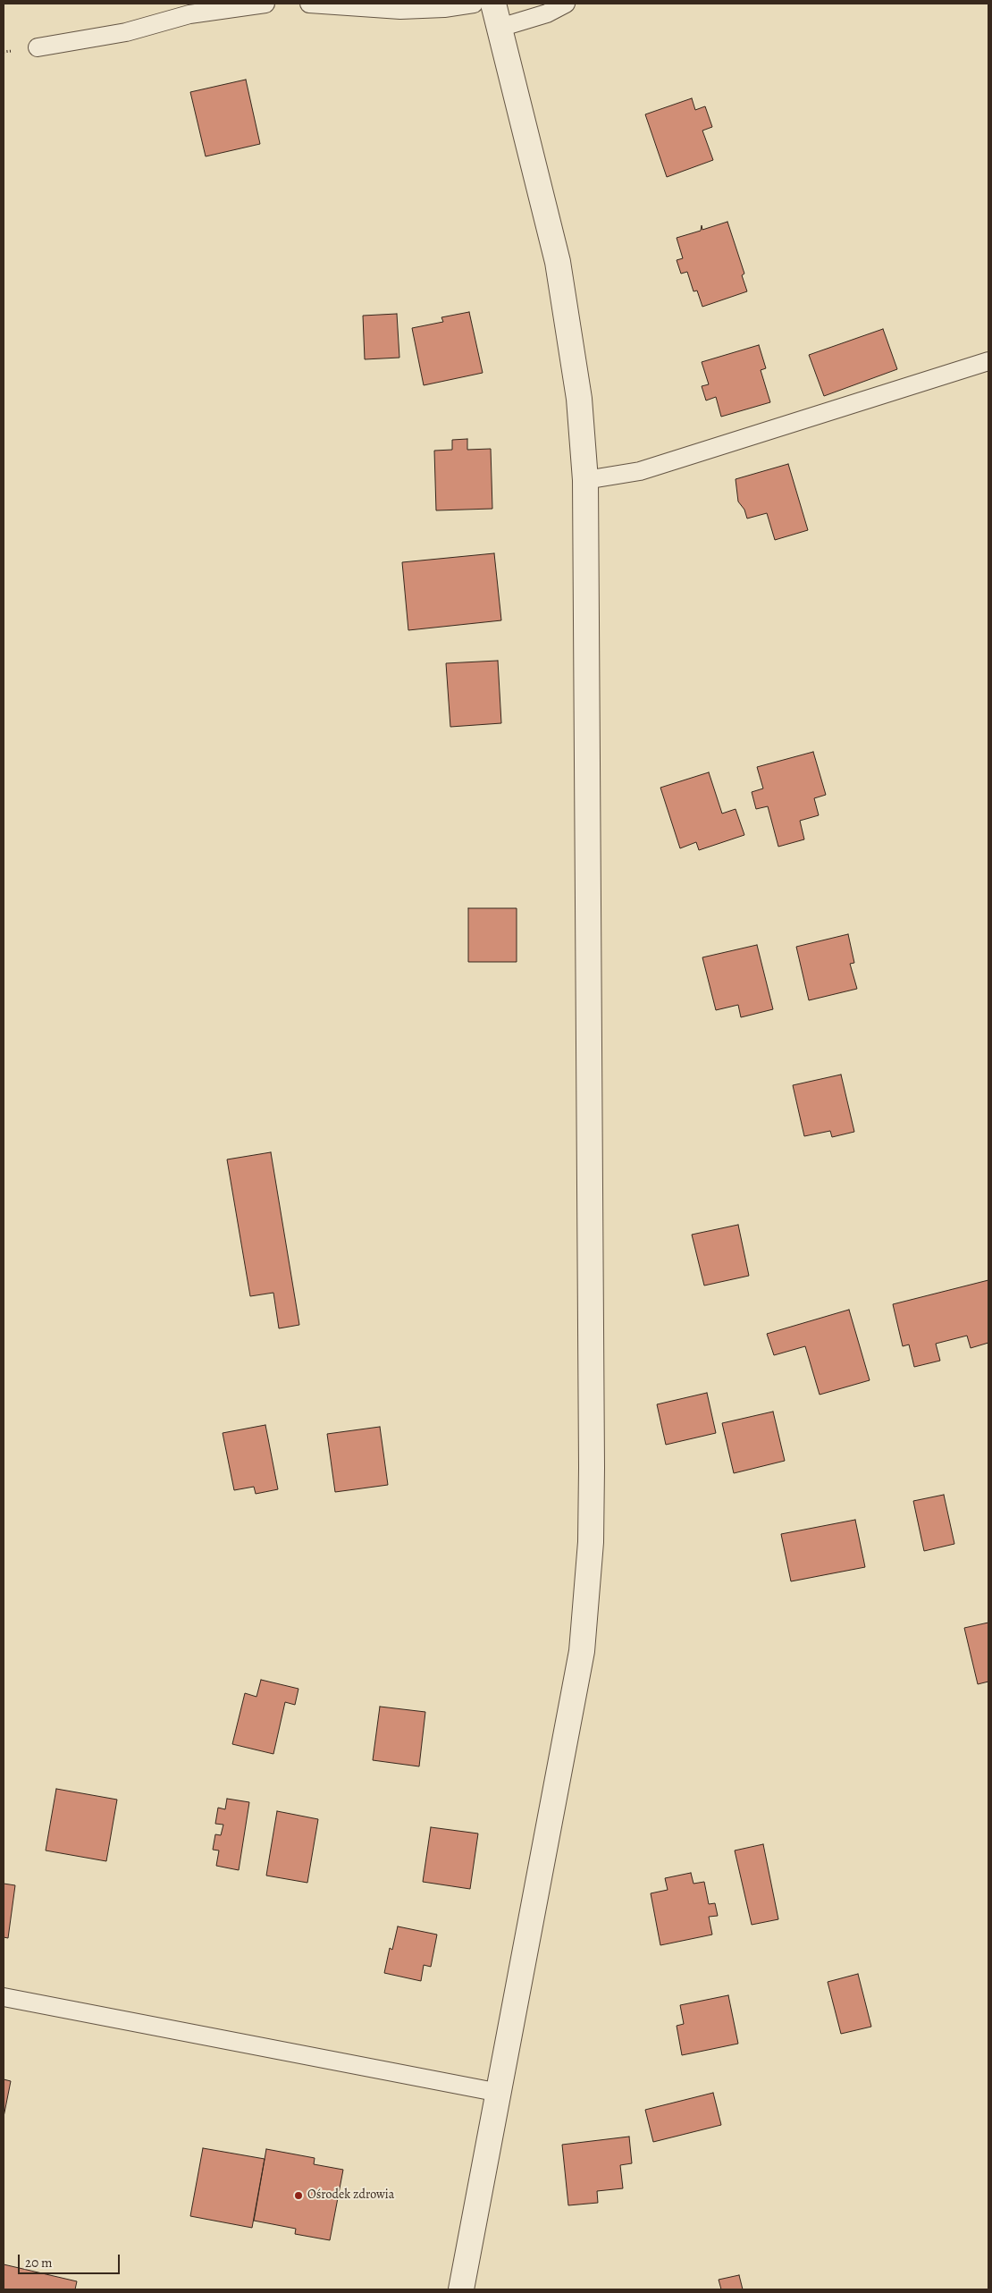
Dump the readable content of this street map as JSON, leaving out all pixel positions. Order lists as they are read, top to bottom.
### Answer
{
  "places": ["Ośrodek zdrowia"],
  "scale_bar": "20 m"
}
